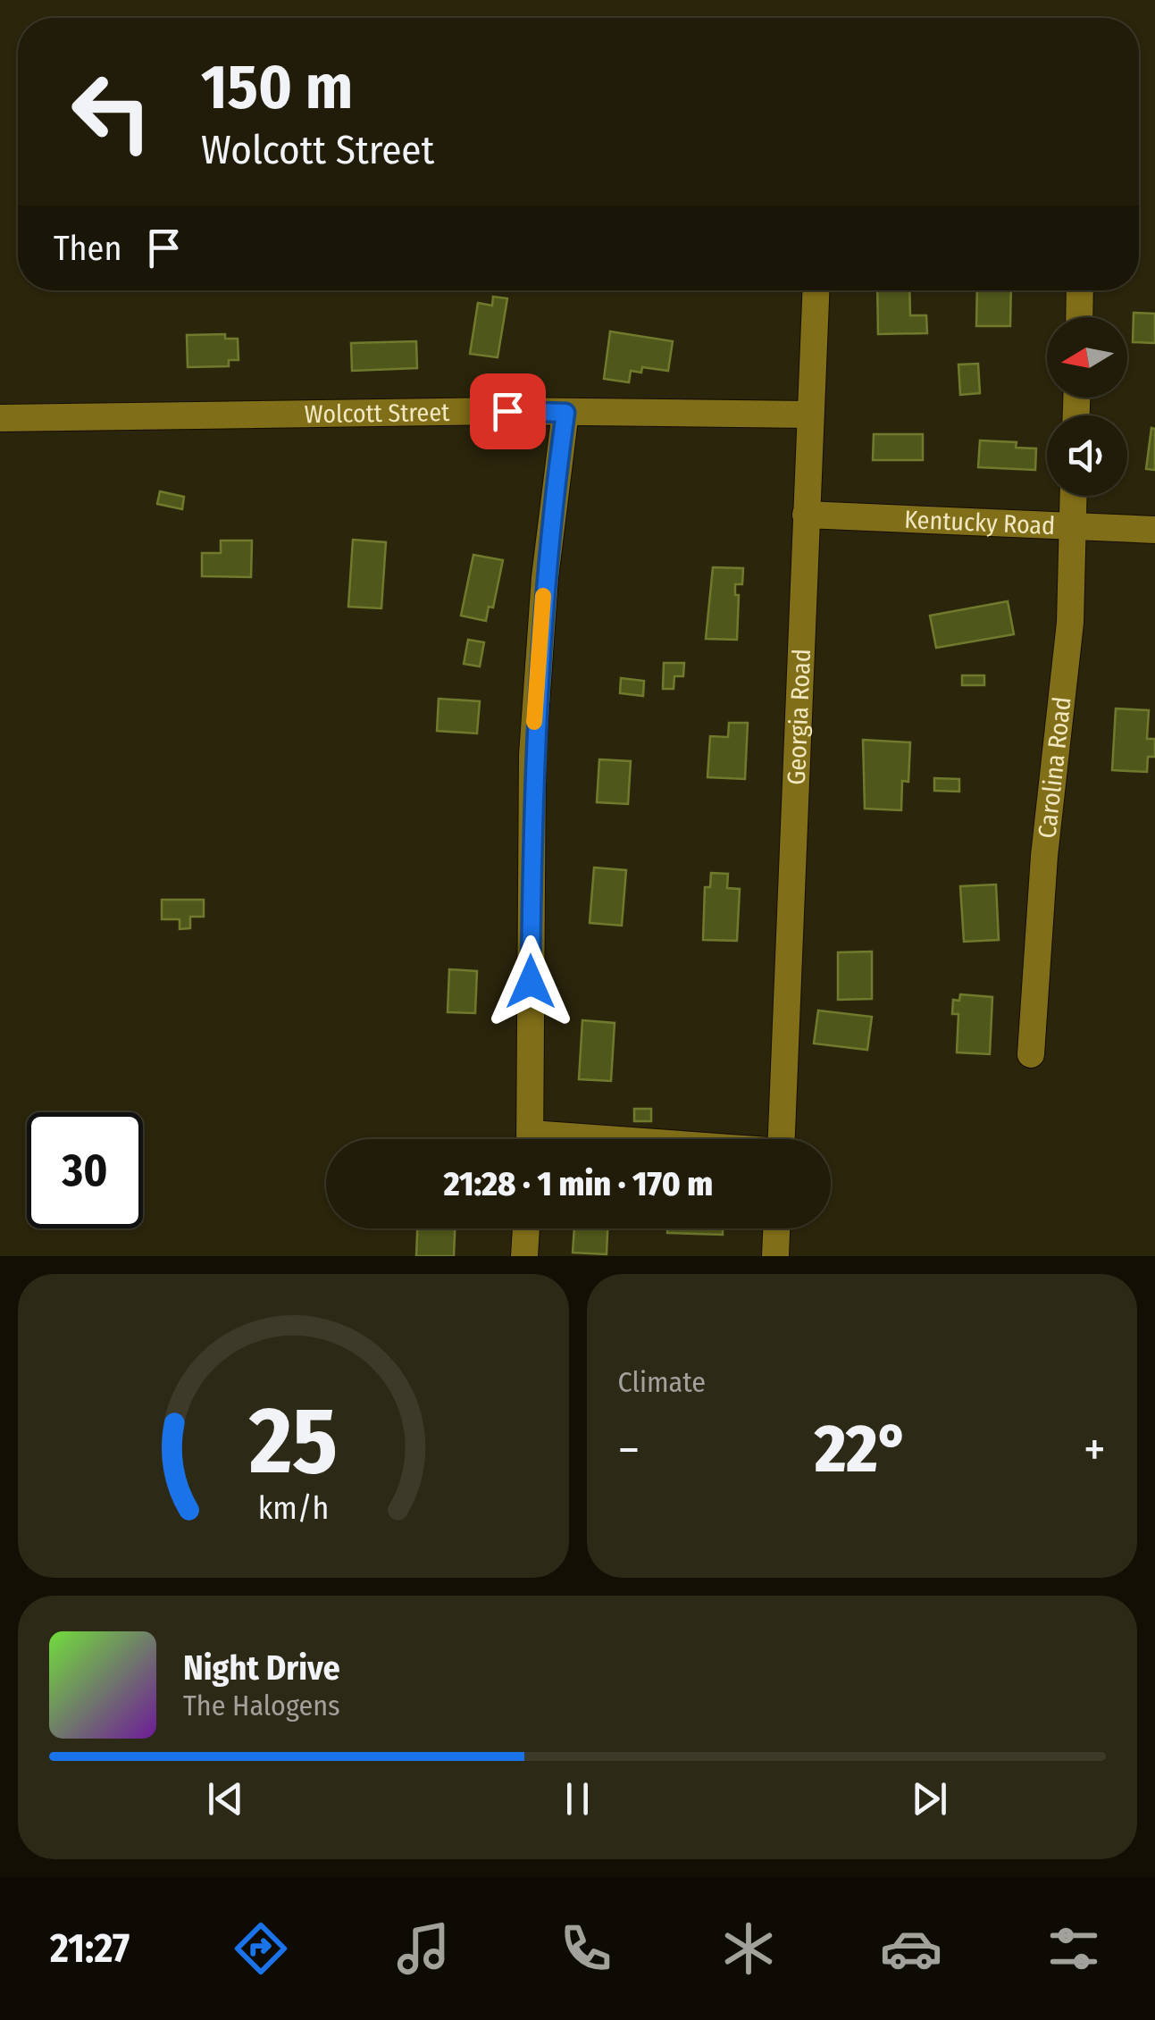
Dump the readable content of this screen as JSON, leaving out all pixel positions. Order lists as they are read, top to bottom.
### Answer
{
  "streets": {
    "street": [
      "Wolcott Street",
      "Kentucky Road",
      "Georgia Road",
      "Carolina Road"
    ]
  },
  "crossings": [
    ["Wolcott Street", "Georgia Road"],
    ["Kentucky Road", "Georgia Road"],
    ["Kentucky Road", "Carolina Road"]
  ],
  "north": "left",
  "page": {
    "turn": ["150 m", "Wolcott Street"],
    "then": "Then",
    "limit": "30",
    "trip": "21:28 · 1 min · 170 m",
    "tile": "Climate",
    "heat": ["−", "22°", "+"],
    "song": ["Night Drive", "The Halogens"],
    "tabs": "21:27",
    "gauge": ["25", "km/h"]
  }
}
